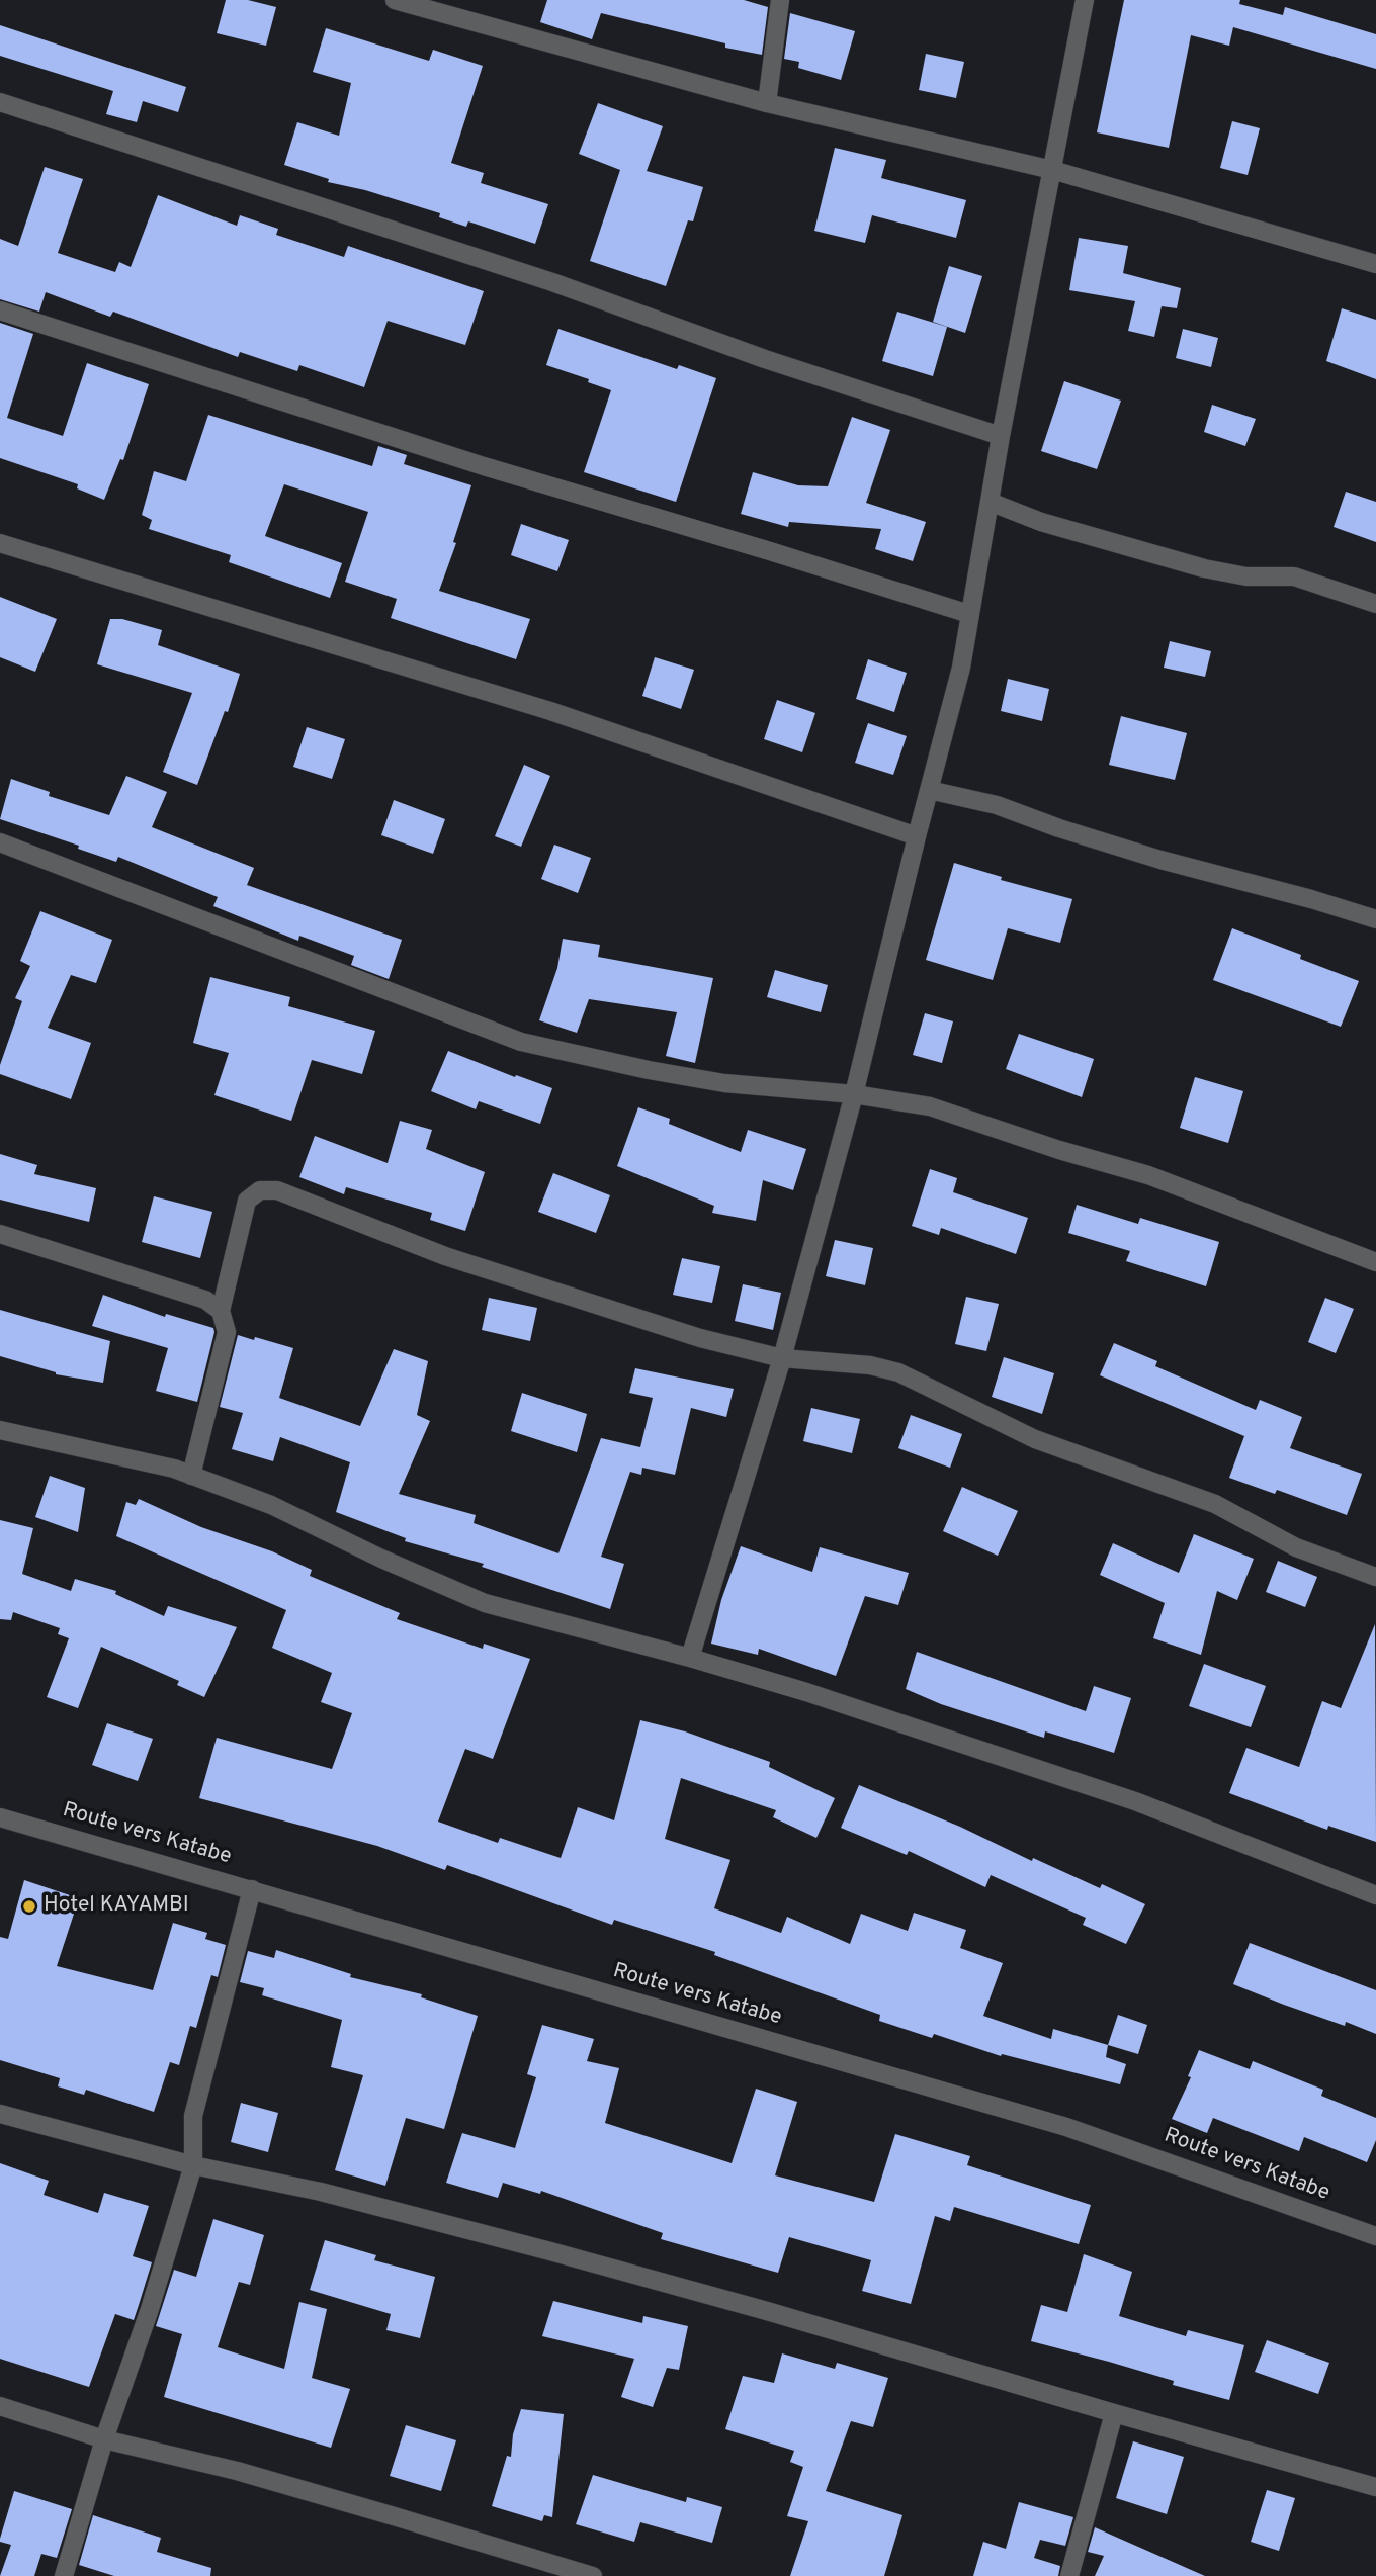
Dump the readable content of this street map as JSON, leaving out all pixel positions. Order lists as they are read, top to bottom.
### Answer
{
  "streets": {
    "street": ["Route vers Katabe"]
  },
  "places": ["Hotel KAYAMBI"]
}
